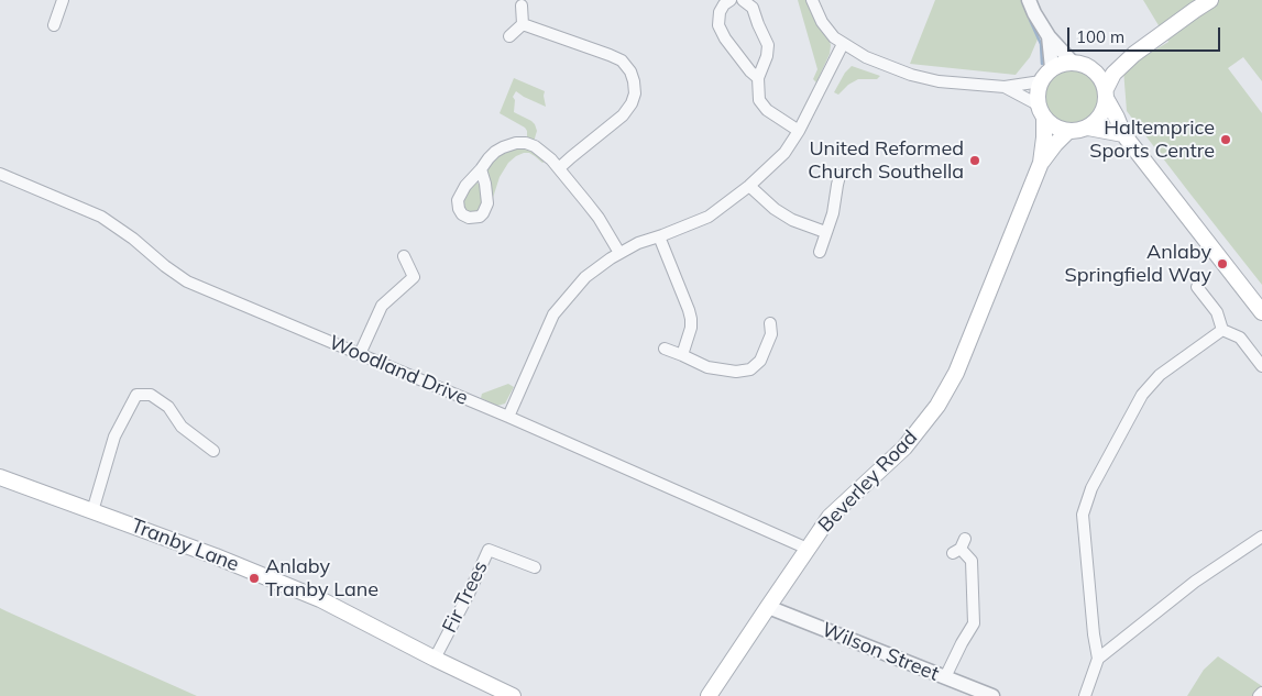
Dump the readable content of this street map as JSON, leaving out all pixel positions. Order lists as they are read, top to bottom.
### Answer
{
  "streets": {
    "main road": ["Beverley Road", "Tranby Lane"],
    "street": ["Woodland Drive", "Fir Trees", "Wilson Street"]
  },
  "crossings": [
    ["Woodland Drive", "Beverley Road"],
    ["Beverley Road", "Wilson Street"],
    ["Tranby Lane", "Fir Trees"]
  ],
  "places": [
    "Haltemprice Sports Centre",
    "United Reformed Church Southella",
    "Anlaby Springfield Way",
    "Anlaby Tranby Lane"
  ],
  "scale_bar": "100 m"
}
